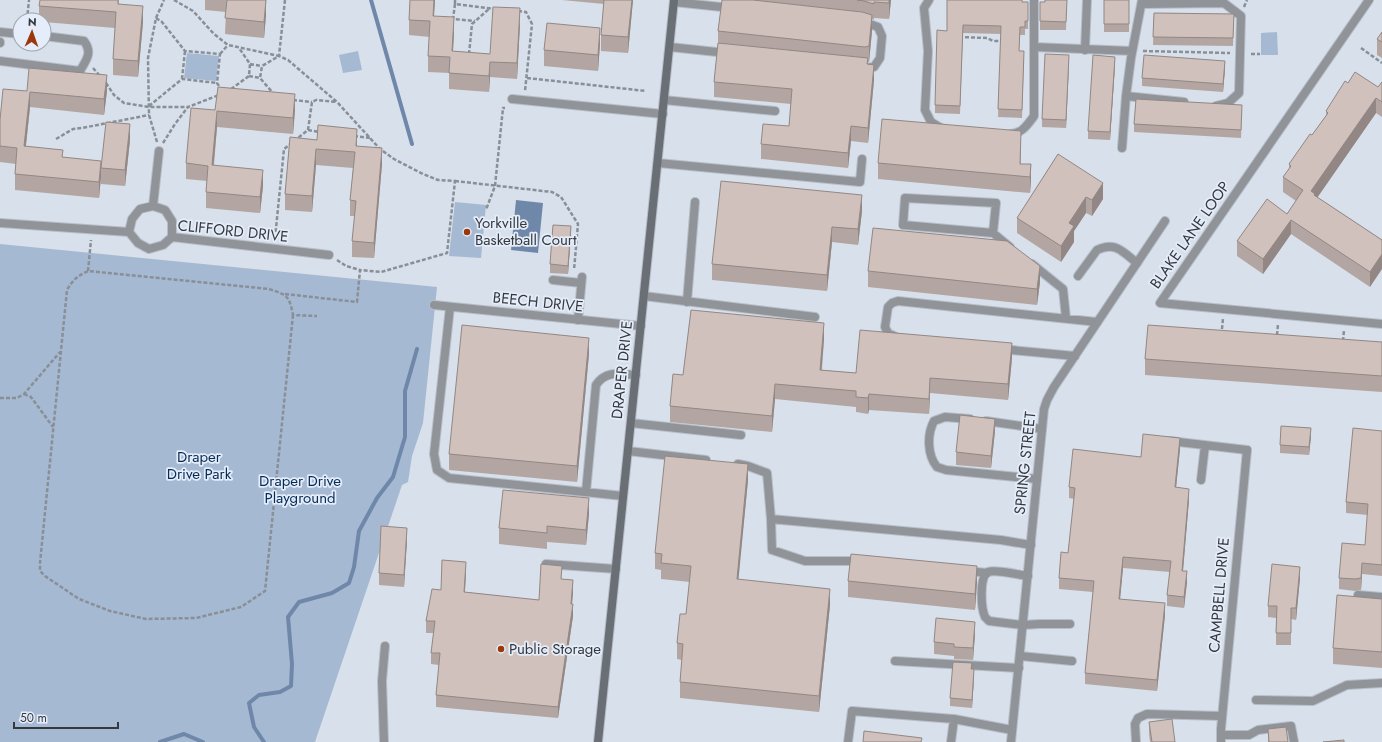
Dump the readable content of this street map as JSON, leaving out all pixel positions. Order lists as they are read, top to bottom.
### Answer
{
  "streets": {
    "street": [
      "CLIFFORD DRIVE",
      "BLAKE LANE LOOP",
      "BEECH DRIVE",
      "DRAPER DRIVE",
      "SPRING STREET",
      "CAMPBELL DRIVE"
    ]
  },
  "crossings": [
    ["BEECH DRIVE", "DRAPER DRIVE"]
  ],
  "parks": ["Draper Drive Park", "Draper Drive Playground"],
  "places": ["Yorkville Basketball Court", "Public Storage"],
  "scale_bar": "50 m",
  "north": "top"
}
